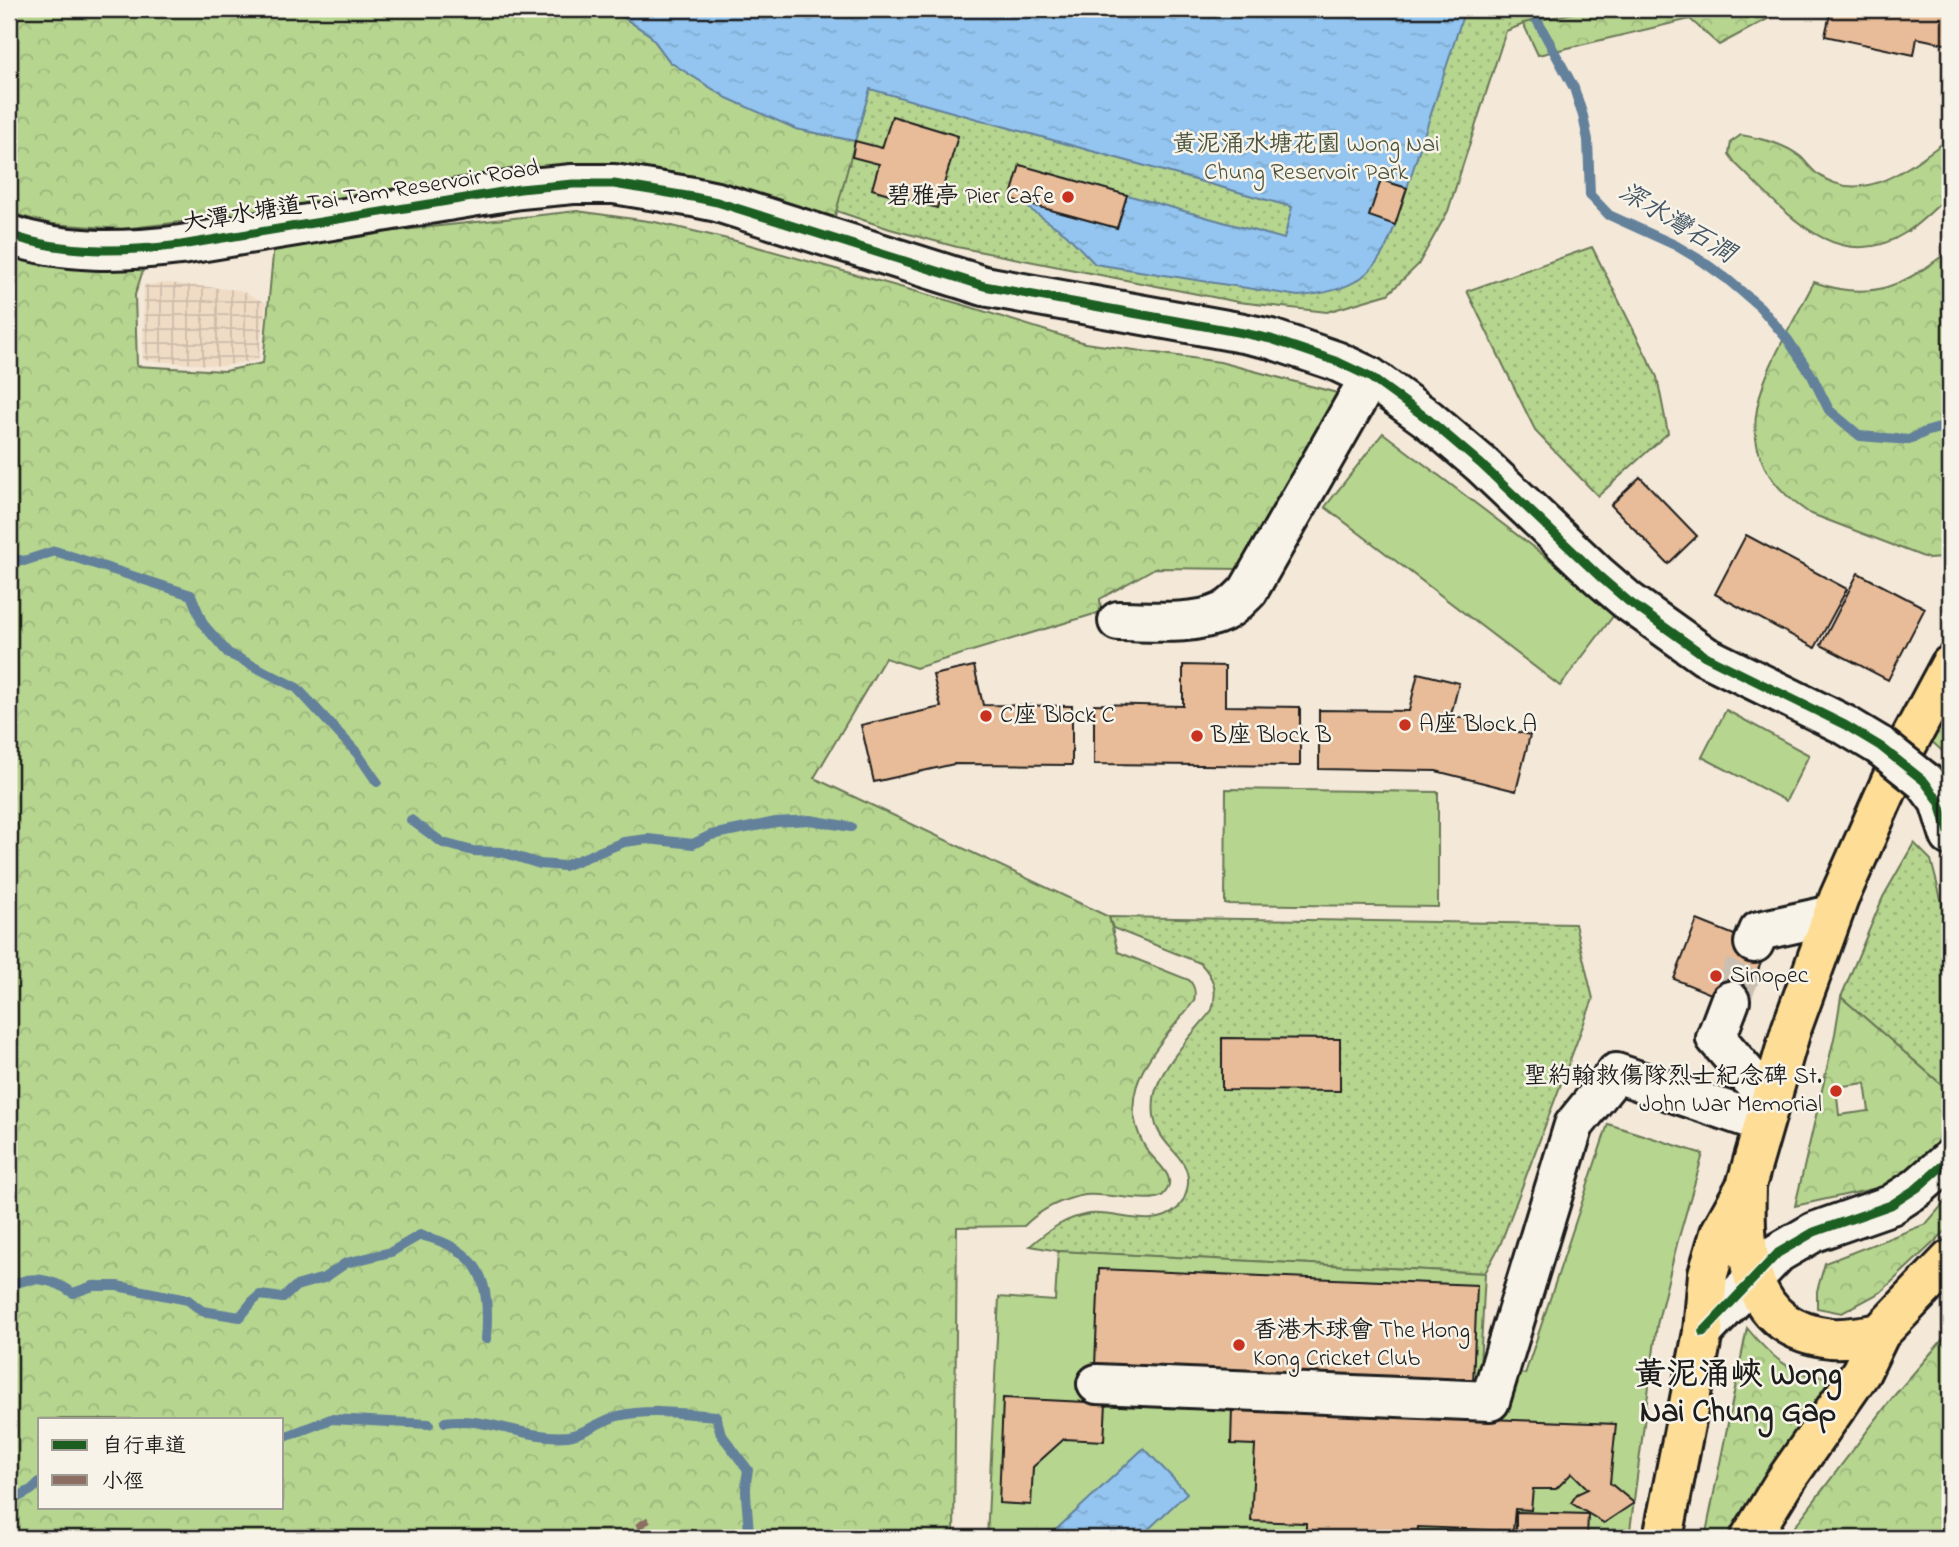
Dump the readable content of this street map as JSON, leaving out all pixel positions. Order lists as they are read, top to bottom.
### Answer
{
  "streets": {
    "street": ["大潭水塘道 Tai Tam Reservoir Road"]
  },
  "districts": ["黃泥涌峽 Wong Nai Chung Gap"],
  "water": ["深水灣石澗"],
  "parks": ["黃泥涌水塘花園 Wong Nai Chung Reservoir Park"],
  "places": [
    "碧雅亭 Pier Cafe",
    "C座 Block C",
    "A座 Block A",
    "B座 Block B",
    "Sinopec",
    "聖約翰救傷隊烈士紀念碑 St. John War Memorial",
    "香港木球會 The Hong Kong Cricket Club"
  ],
  "legend": ["自行車道", "小徑"]
}
